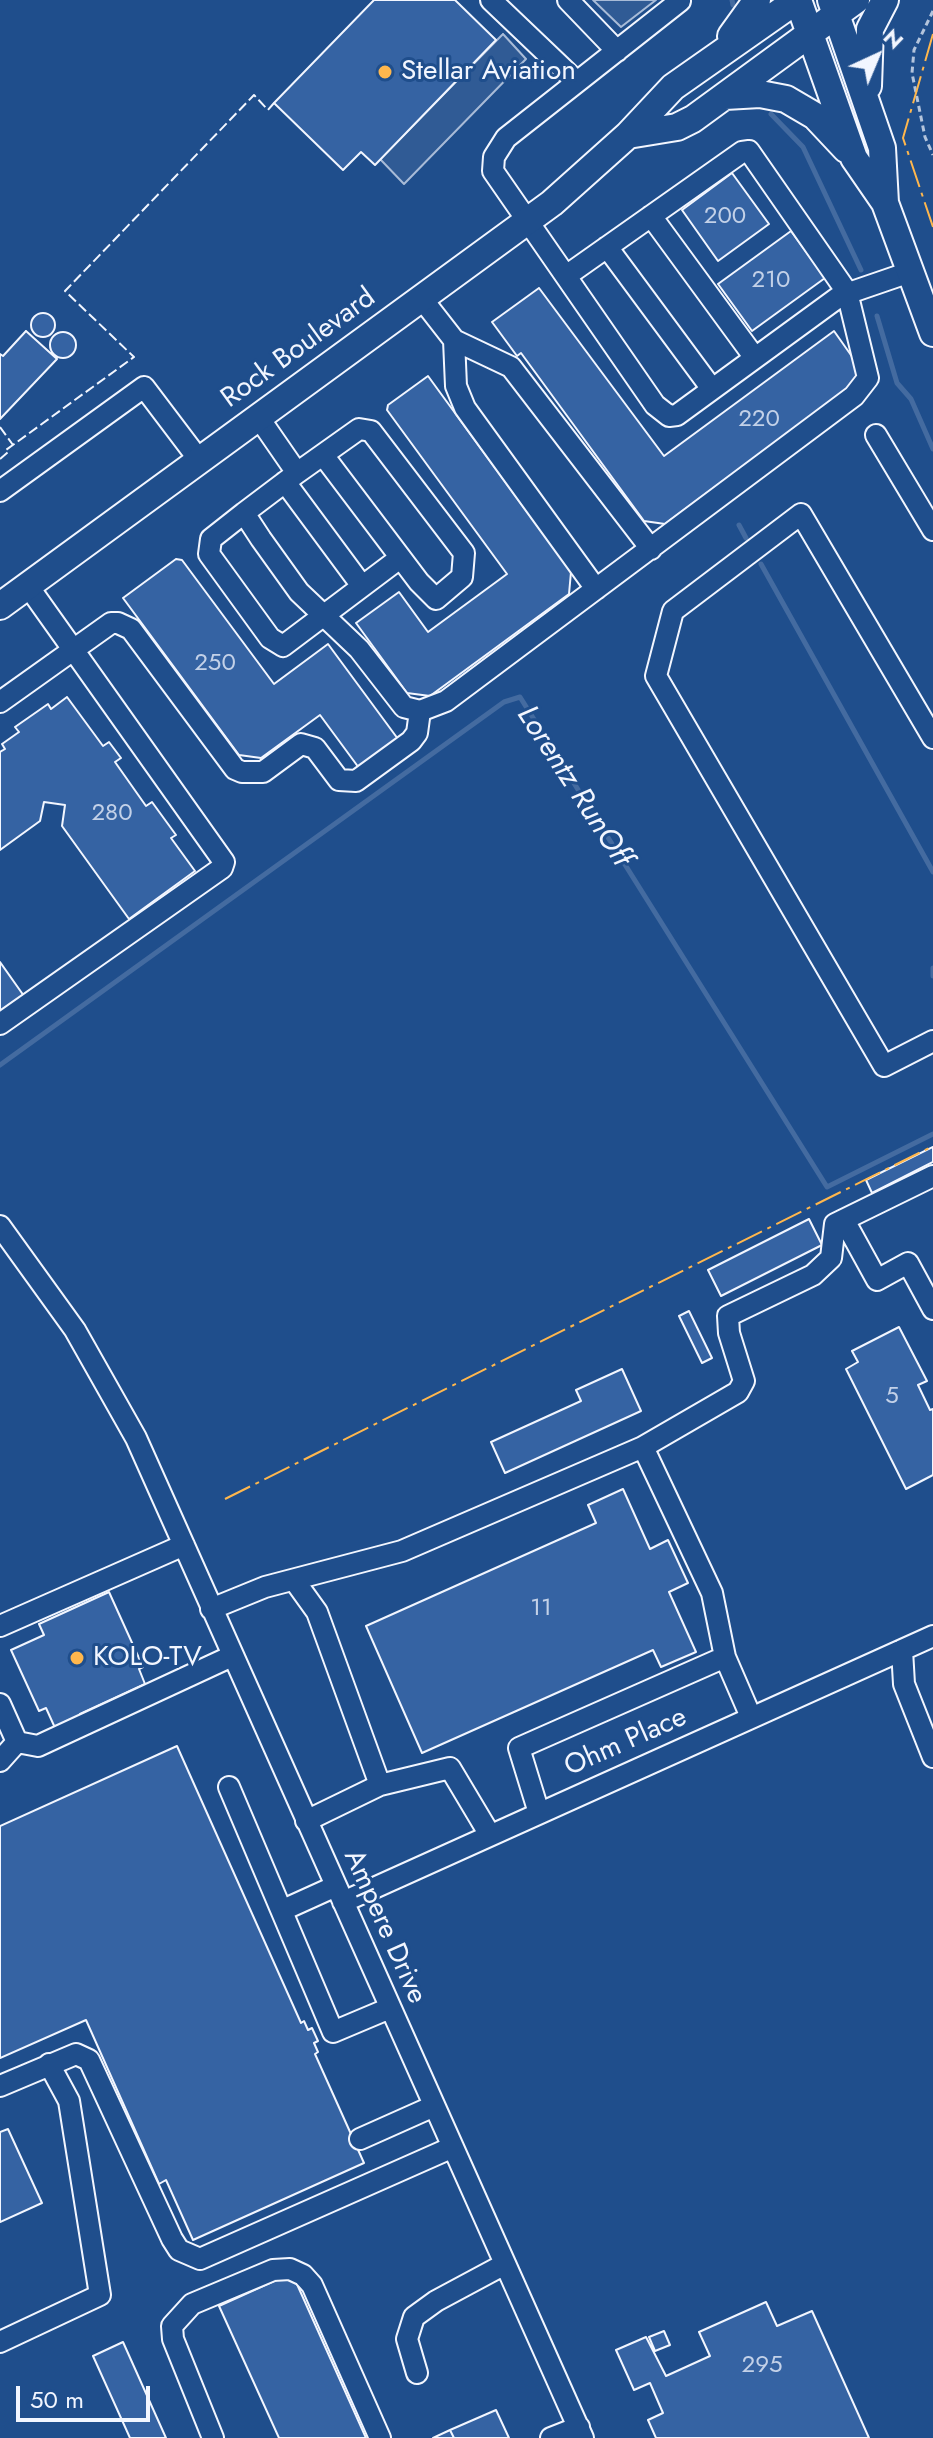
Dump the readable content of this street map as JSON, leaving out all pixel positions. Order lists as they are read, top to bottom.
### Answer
{
  "streets": {
    "main road": ["Rock Boulevard"],
    "street": ["Ohm Place", "Ampere Drive"]
  },
  "crossings": [
    ["Ohm Place", "Ampere Drive"]
  ],
  "water": ["Lorentz RunOff"],
  "places": ["Stellar Aviation", "KOLO-TV"],
  "house_numbers": [
    "200",
    "210",
    "220",
    "250",
    "280",
    "5",
    "11",
    "295"
  ],
  "scale_bar": "50 m",
  "north": "top right"
}
